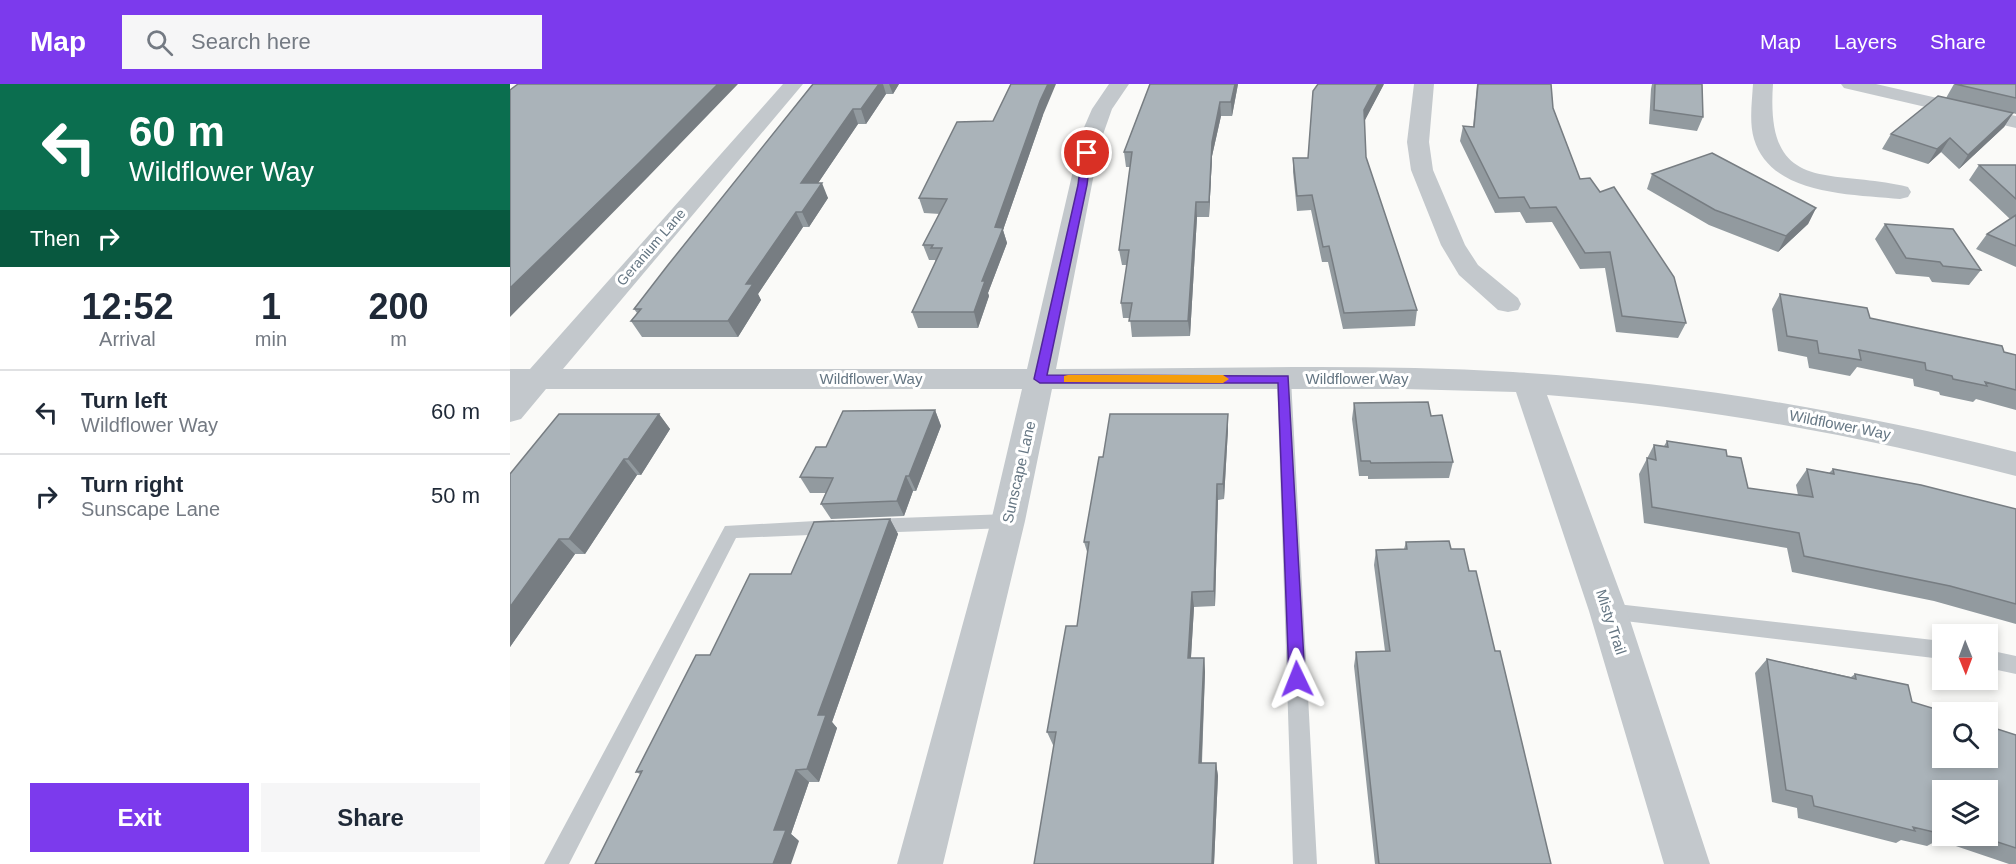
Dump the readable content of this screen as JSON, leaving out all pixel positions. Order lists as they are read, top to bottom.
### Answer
{
  "streets": {
    "street": [
      "Geranium Lane",
      "Wildflower Way",
      "Sunscape Lane",
      "Misty Trail"
    ]
  },
  "crossings": [
    ["Geranium Lane", "Wildflower Way"],
    ["Wildflower Way", "Sunscape Lane"],
    ["Wildflower Way", "Misty Trail"]
  ],
  "north": "bottom",
  "page": {
    "header": "Map",
    "search": "Search here",
    "nav": ["Map", "Layers", "Share"],
    "turn": ["60 m", "Wildflower Way"],
    "then": "Then",
    "eta": [
      "12:52",
      "Arrival",
      "1",
      "min",
      "200",
      "m"
    ],
    "list": [
      {
        "name": "Turn left",
        "note": "Wildflower Way",
        "value": "60 m"
      },
      {
        "name": "Turn right",
        "note": "Sunscape Lane",
        "value": "50 m"
      }
    ],
    "buttons": ["Exit", "Share"]
  }
}
